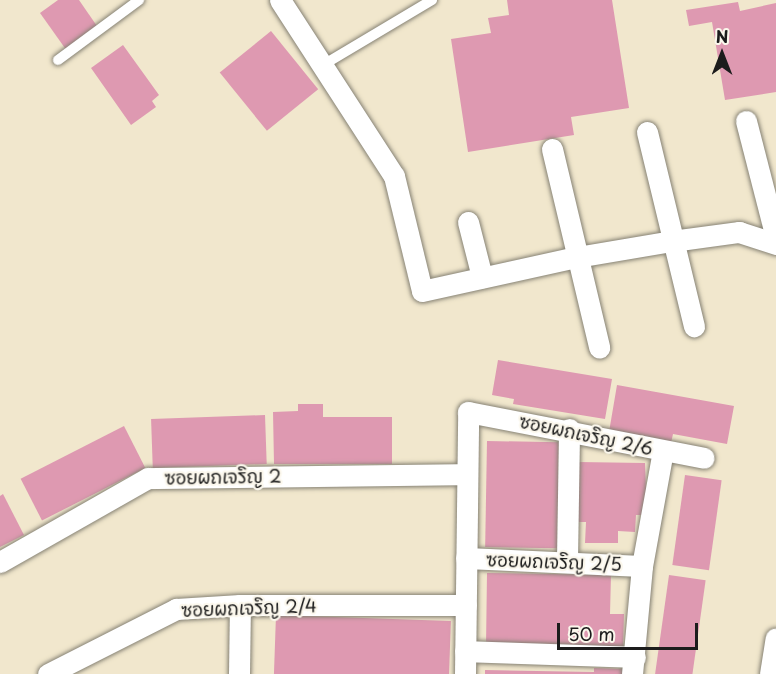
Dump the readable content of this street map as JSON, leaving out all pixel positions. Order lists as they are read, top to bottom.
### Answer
{
  "streets": {
    "street": [
      "ซอยผถเจริญ 2/6",
      "ซอยผถเจริญ 2",
      "ซอยผถเจริญ 2/5",
      "ซอยผถเจริญ 2/4"
    ]
  },
  "crossings": [
    ["ซอยผถเจริญ 2/6", "ซอยผถเจริญ 2"]
  ],
  "scale_bar": "50 m",
  "north": "top"
}
